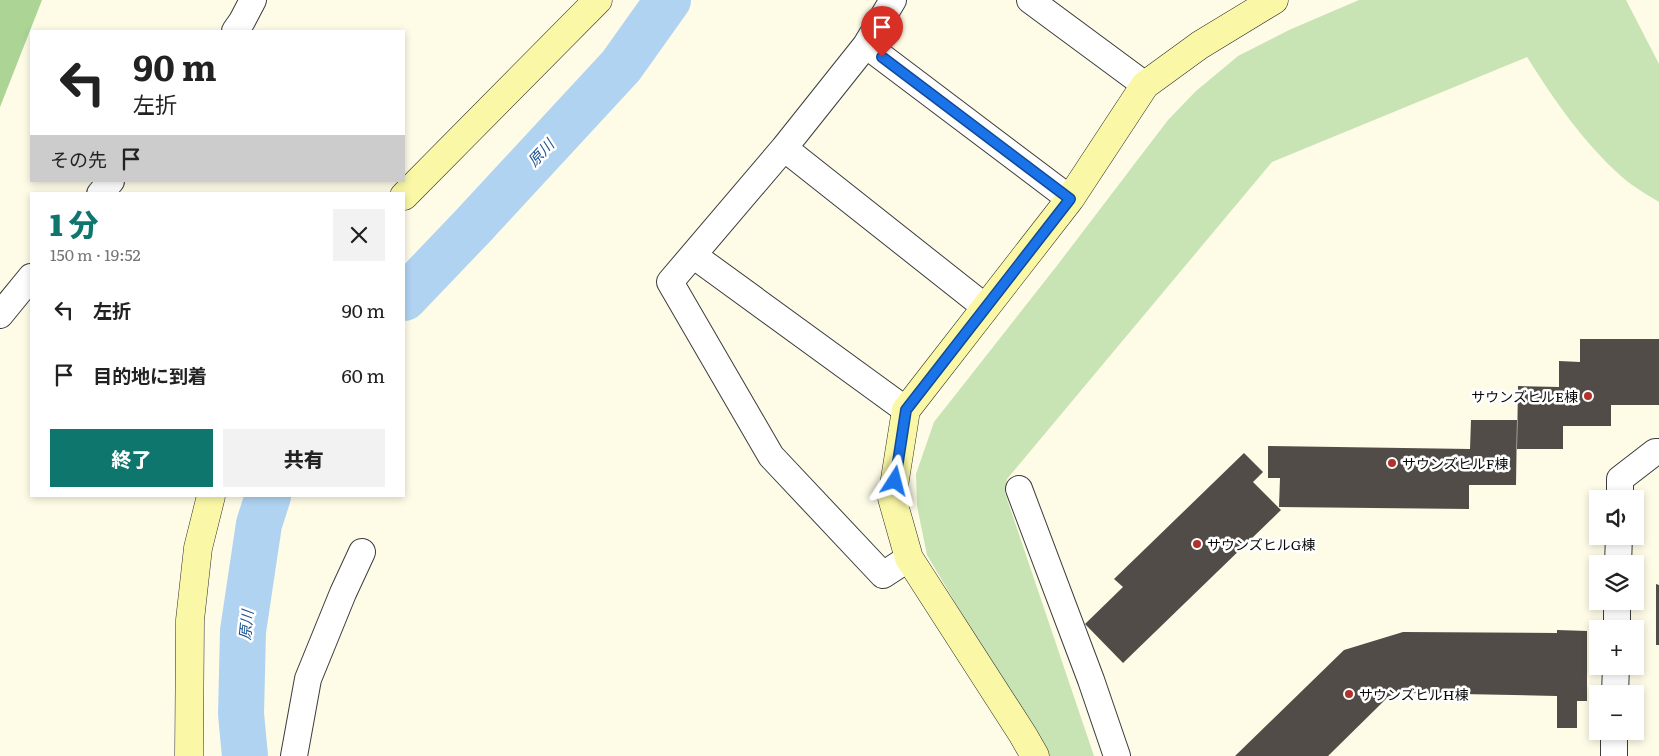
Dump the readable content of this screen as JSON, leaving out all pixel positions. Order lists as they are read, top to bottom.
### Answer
{
  "water": ["原川"],
  "places": [
    "サウンズヒルE棟",
    "サウンズヒルF棟",
    "サウンズヒルG棟",
    "サウンズヒルH棟"
  ],
  "page": {
    "turn": ["90 m", "左折"],
    "then": "その先",
    "heading": ["1 分", "150 m · 19:52"],
    "list": [
      {
        "name": "左折",
        "value": "90 m"
      },
      {
        "name": "目的地に到着",
        "value": "60 m"
      }
    ],
    "buttons": ["終了", "共有"],
    "map_buttons": ["+", "−"]
  }
}
